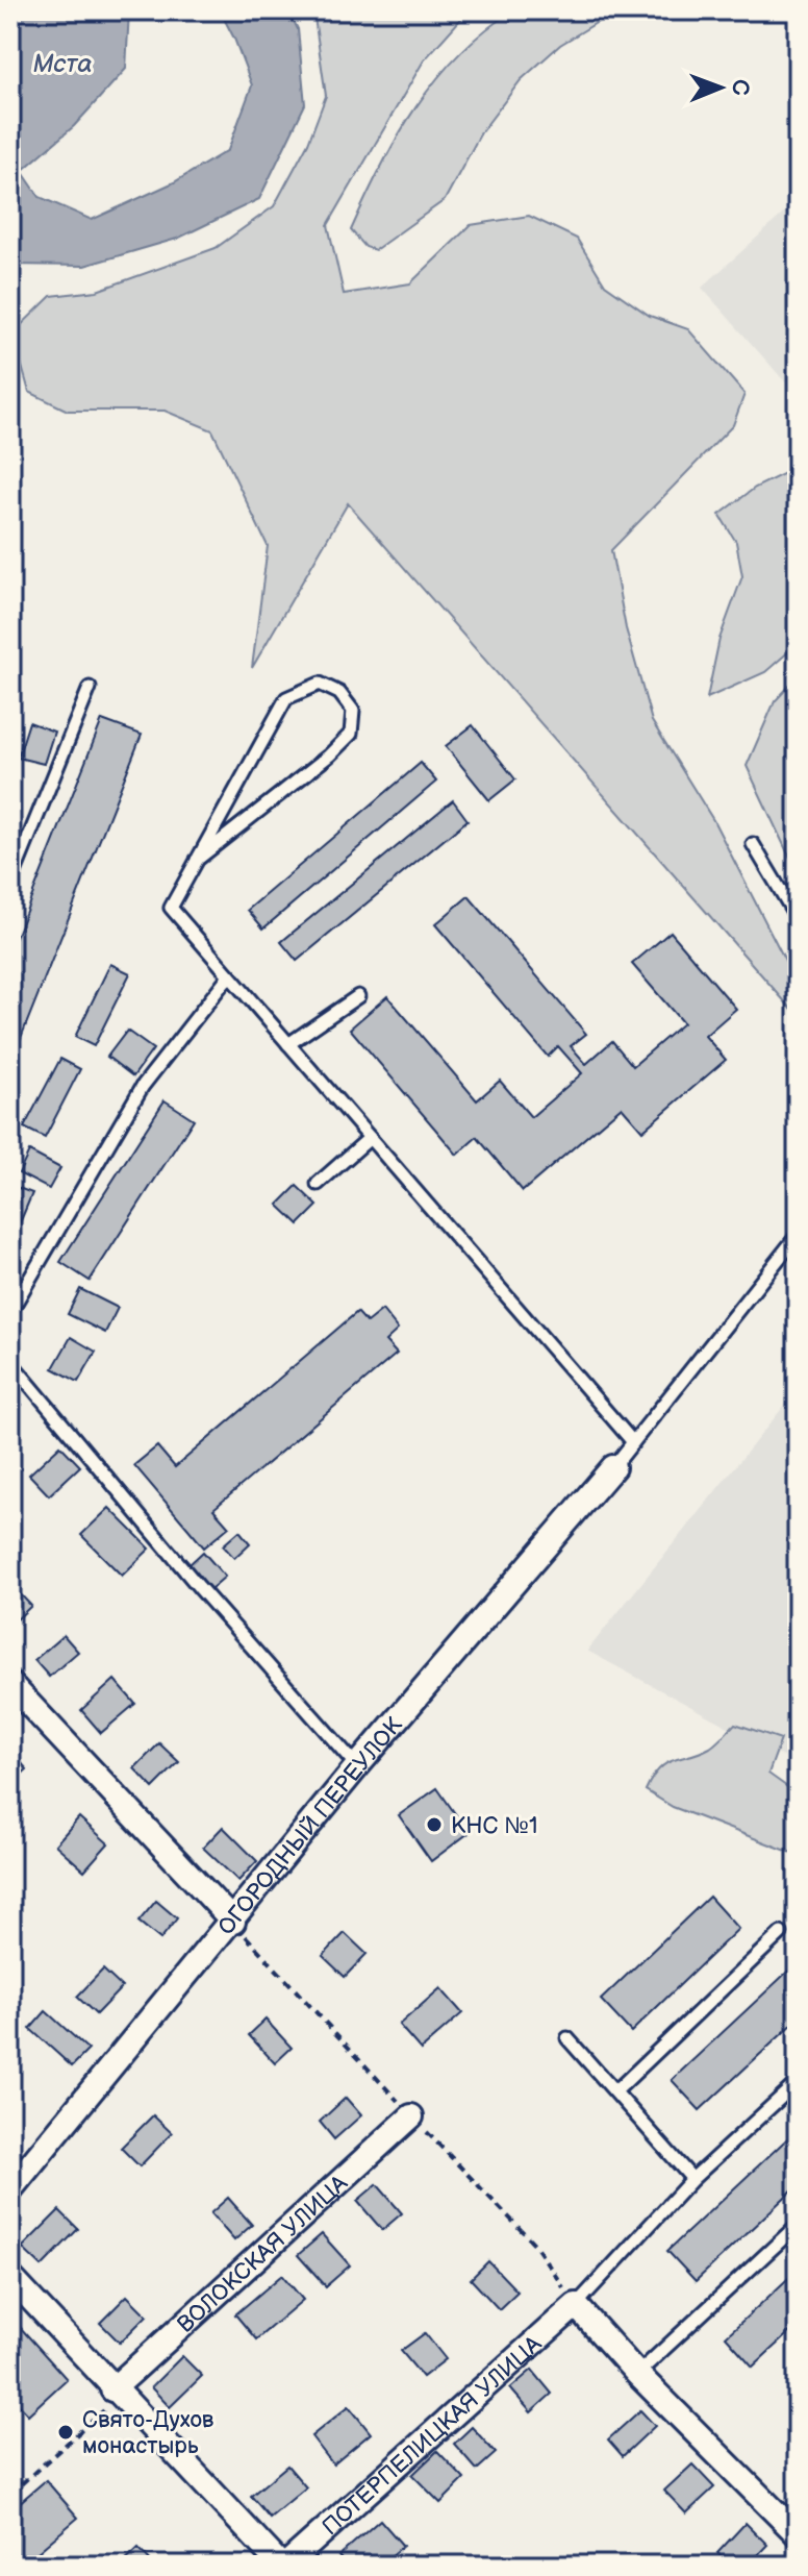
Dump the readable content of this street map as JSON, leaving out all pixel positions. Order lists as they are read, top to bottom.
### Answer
{
  "streets": {
    "street": ["ОГОРОДНЫЙ ПЕРЕУЛОК", "ВОЛОКСКАЯ УЛИЦА", "ПОТЕРПЕЛИЦКАЯ УЛИЦА"]
  },
  "water": ["Мста"],
  "places": ["КНС №1", "Свято-Духов монастырь"],
  "north": "right"
}
